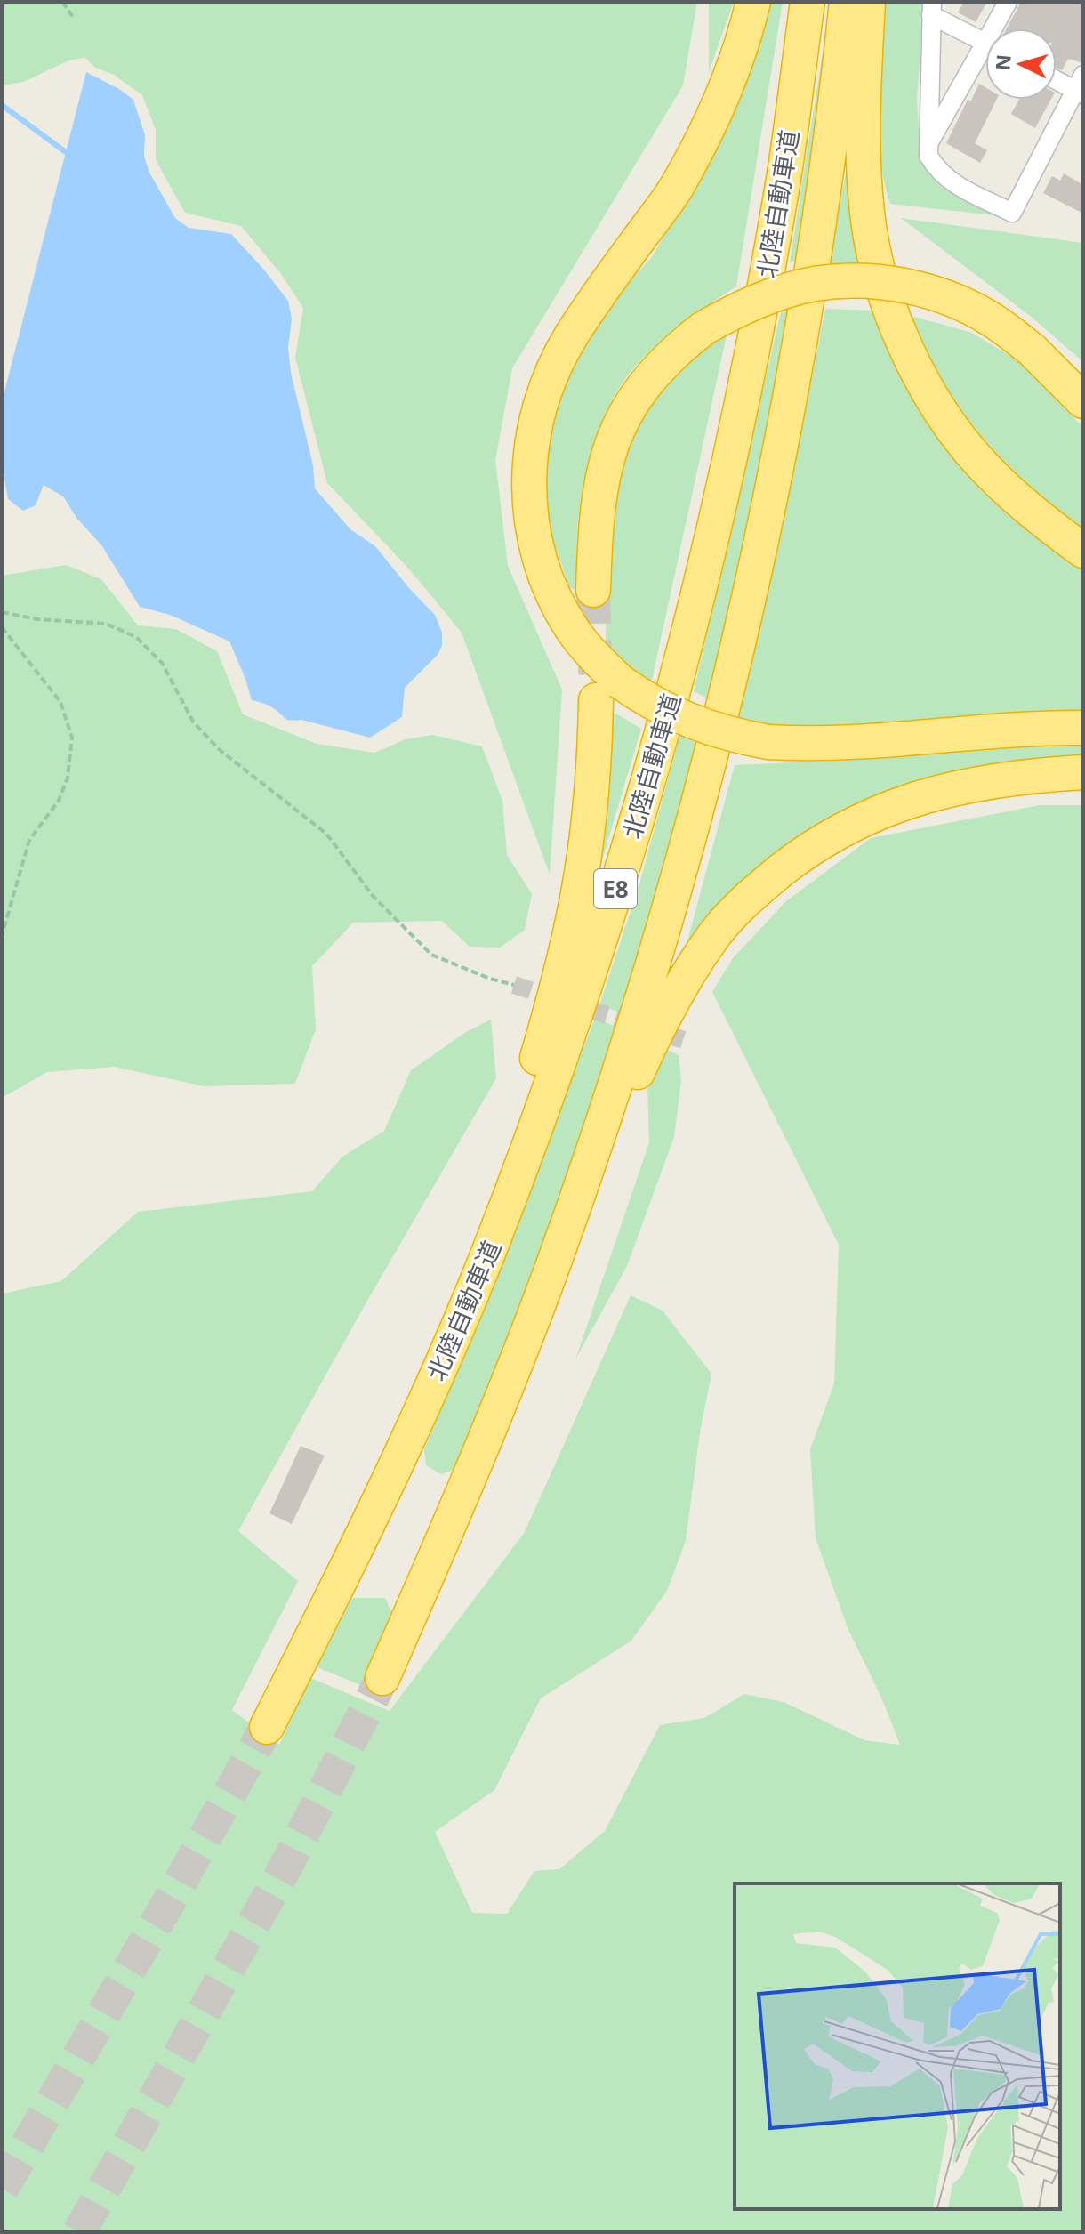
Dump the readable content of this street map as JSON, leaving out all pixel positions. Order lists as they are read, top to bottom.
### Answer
{
  "streets": {
    "highway": ["北陸自動車道", "E8"]
  },
  "north": "left"
}
